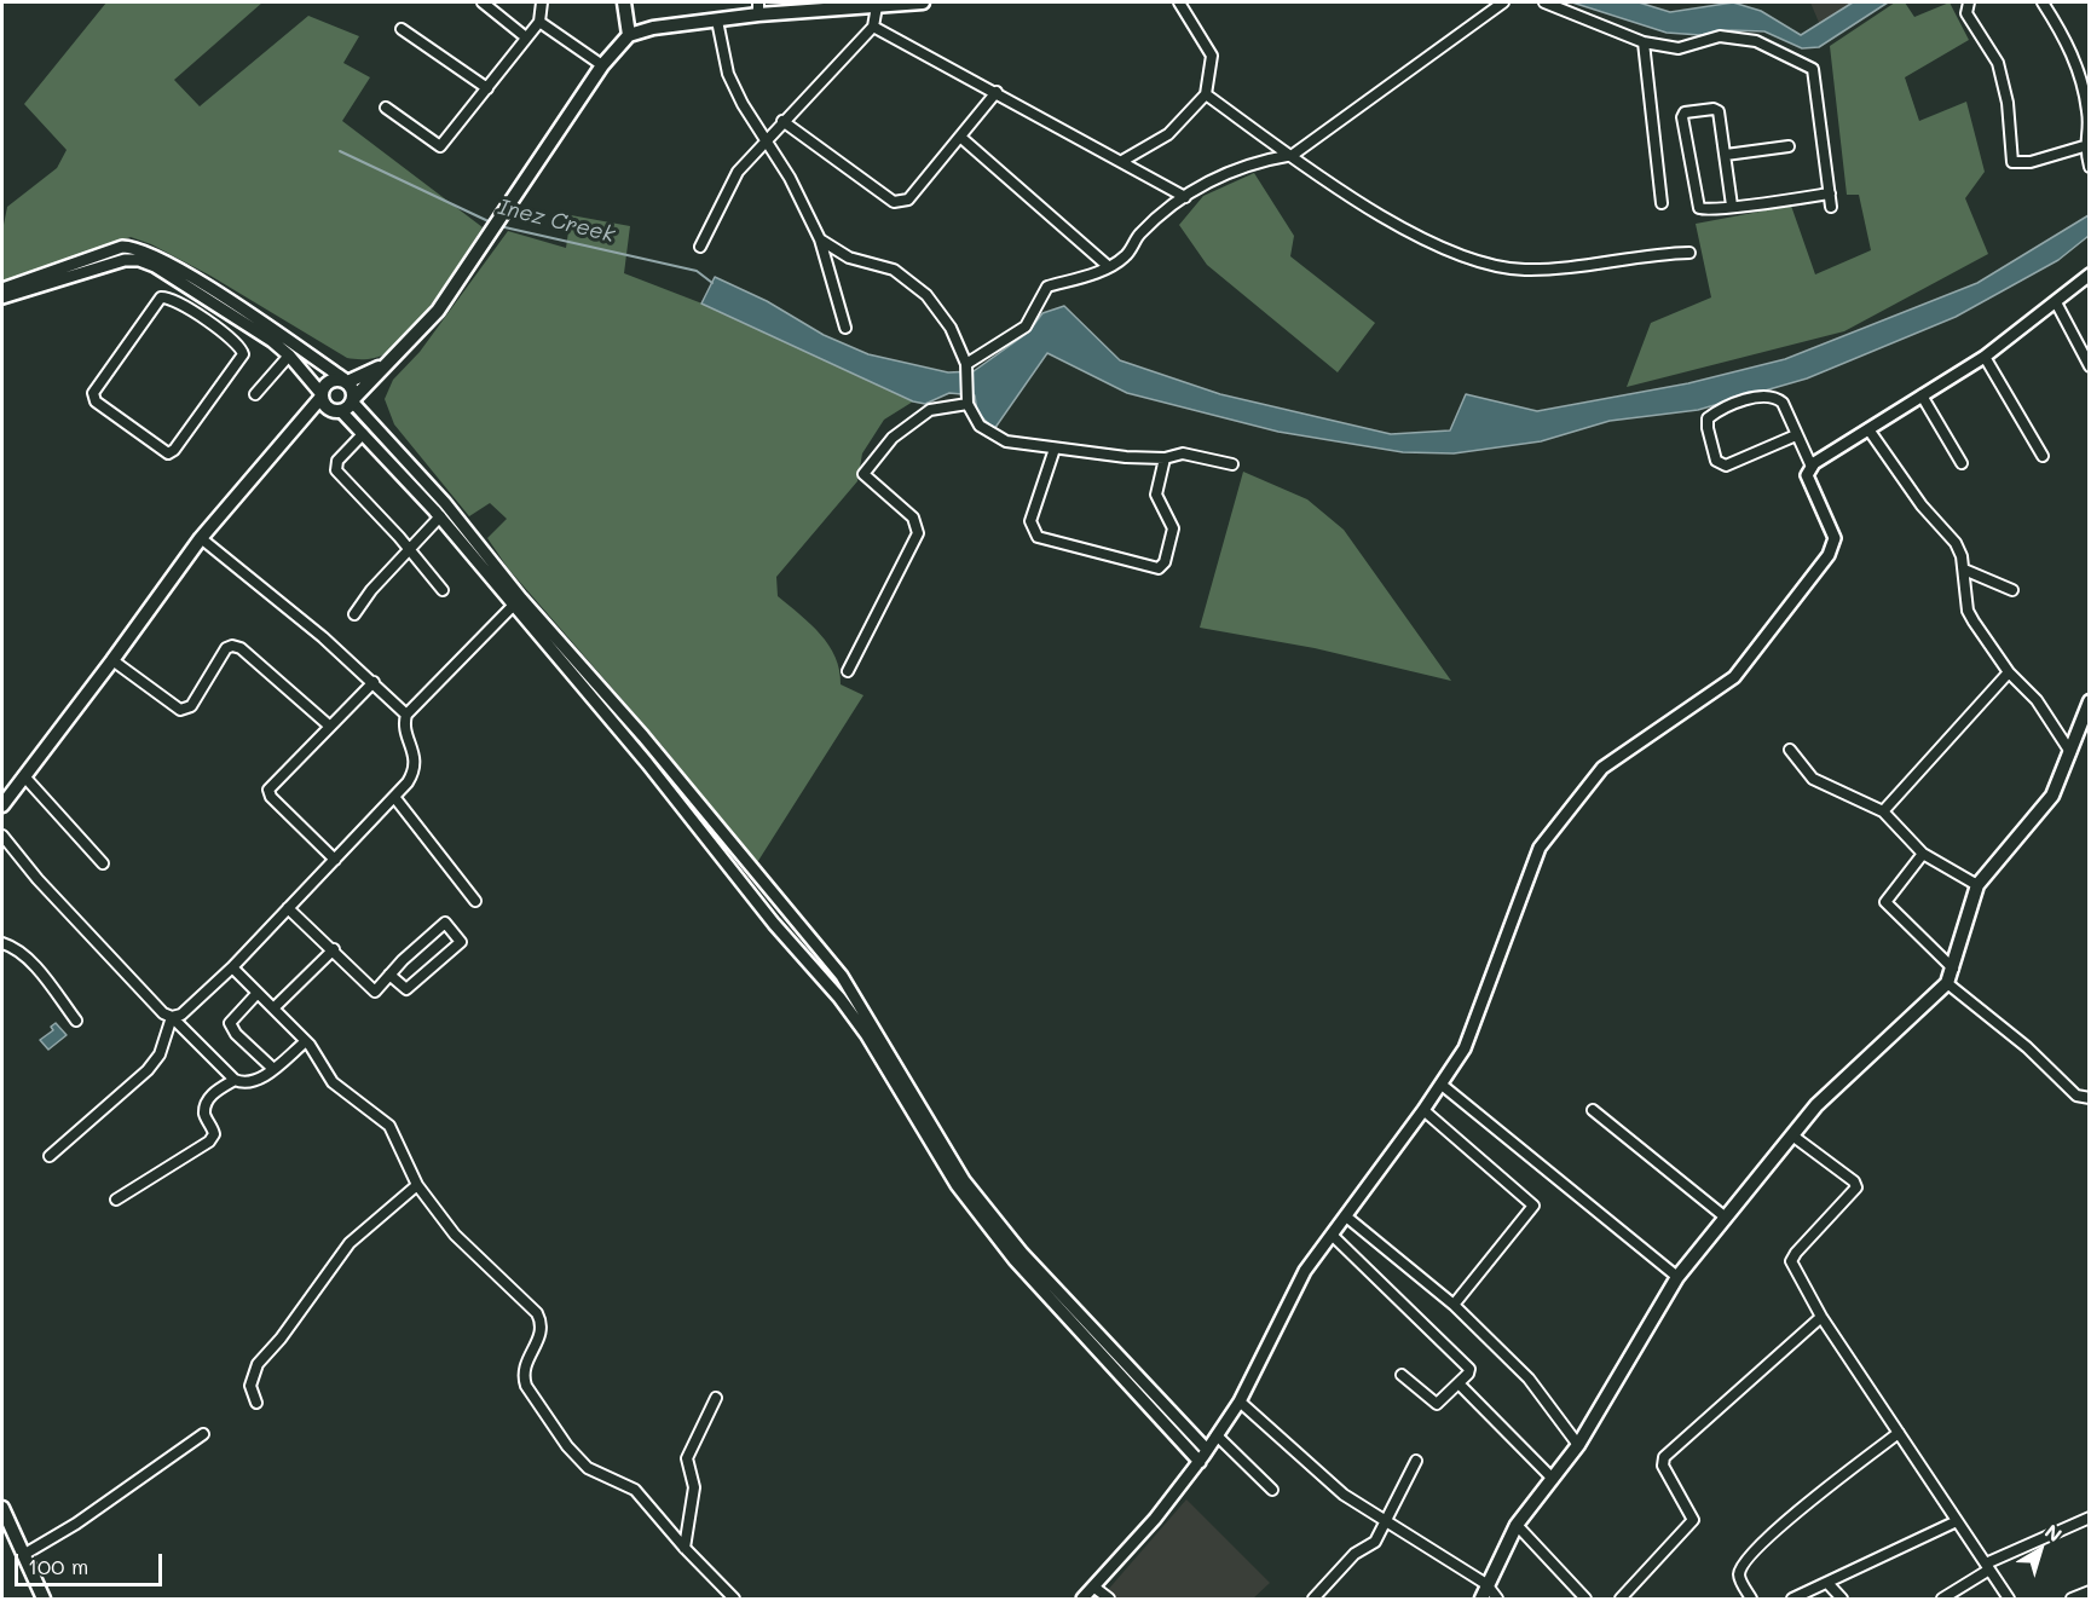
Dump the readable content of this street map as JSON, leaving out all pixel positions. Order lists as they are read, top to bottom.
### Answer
{
  "water": ["Inez Creek"],
  "scale_bar": "100 m",
  "north": "top right"
}
